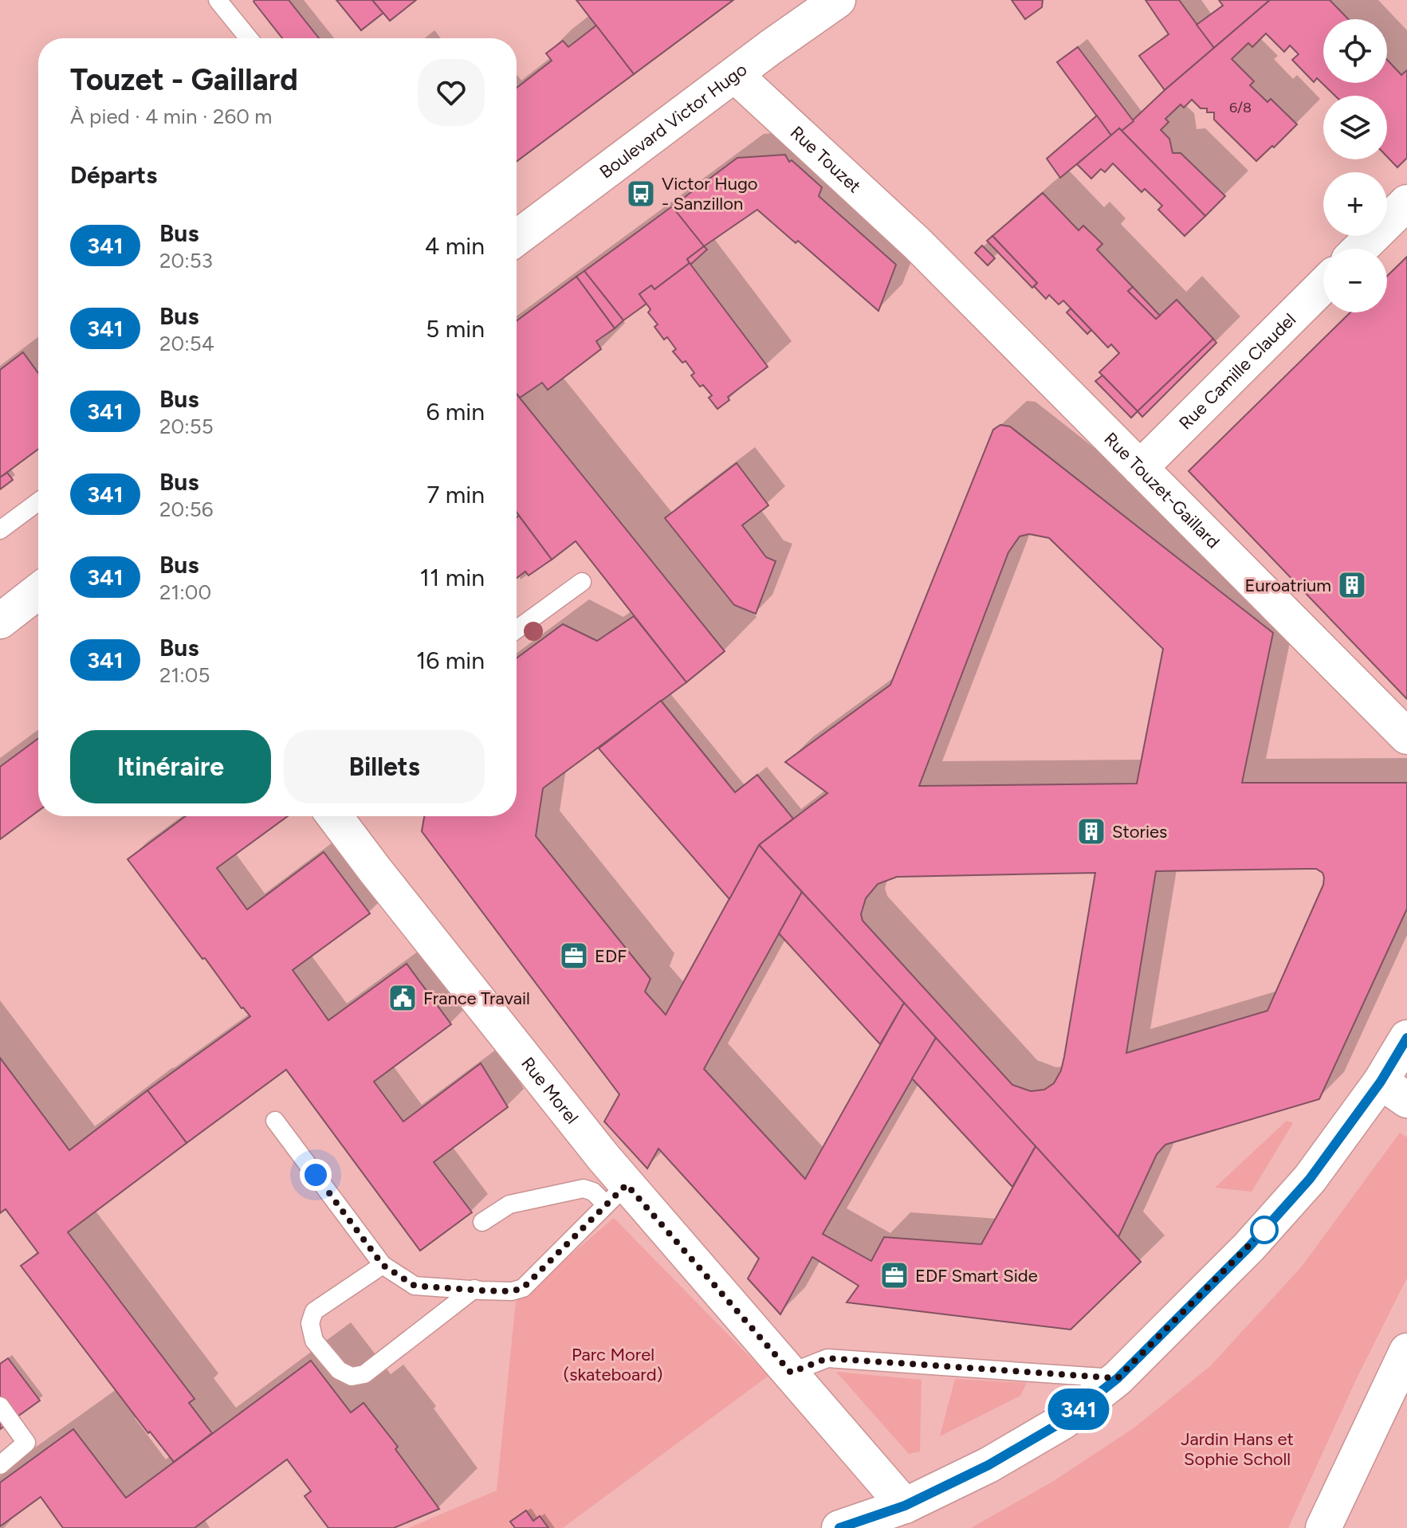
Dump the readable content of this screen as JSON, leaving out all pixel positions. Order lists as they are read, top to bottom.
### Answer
{
  "streets": {
    "street": [
      "Boulevard Victor Hugo",
      "Rue Touzet",
      "Rue Camille Claudel",
      "Rue Touzet-Gaillard",
      "Rue Morel"
    ]
  },
  "crossings": [
    ["Boulevard Victor Hugo", "Rue Touzet"],
    ["Rue Touzet", "Rue Touzet-Gaillard"],
    ["Rue Camille Claudel", "Rue Touzet-Gaillard"]
  ],
  "parks": ["Parc Morel (skateboard)", "Jardin Hans et Sophie Scholl"],
  "places": {
    "bus stop": ["Victor Hugo - Sanzillon"],
    "building": ["Euroatrium", "Stories"],
    "office": ["EDF", "EDF Smart Side"],
    "public building": ["France Travail"]
  },
  "lines": ["bus line 341"],
  "house_numbers": ["6/8"],
  "page": {
    "on_map": "341",
    "map_buttons": ["+", "−"],
    "heading": [
      ["Touzet - Gaillard", "À pied · 4 min · 260 m"],
      "Départs"
    ],
    "list": [
      {
        "mark": "341",
        "name": "Bus",
        "note": "20:53",
        "value": "4 min"
      },
      {
        "mark": "341",
        "name": "Bus",
        "note": "20:54",
        "value": "5 min"
      },
      {
        "mark": "341",
        "name": "Bus",
        "note": "20:55",
        "value": "6 min"
      },
      {
        "mark": "341",
        "name": "Bus",
        "note": "20:56",
        "value": "7 min"
      },
      {
        "mark": "341",
        "name": "Bus",
        "note": "21:00",
        "value": "11 min"
      },
      {
        "mark": "341",
        "name": "Bus",
        "note": "21:05",
        "value": "16 min"
      }
    ],
    "buttons": ["Itinéraire", "Billets"]
  }
}
